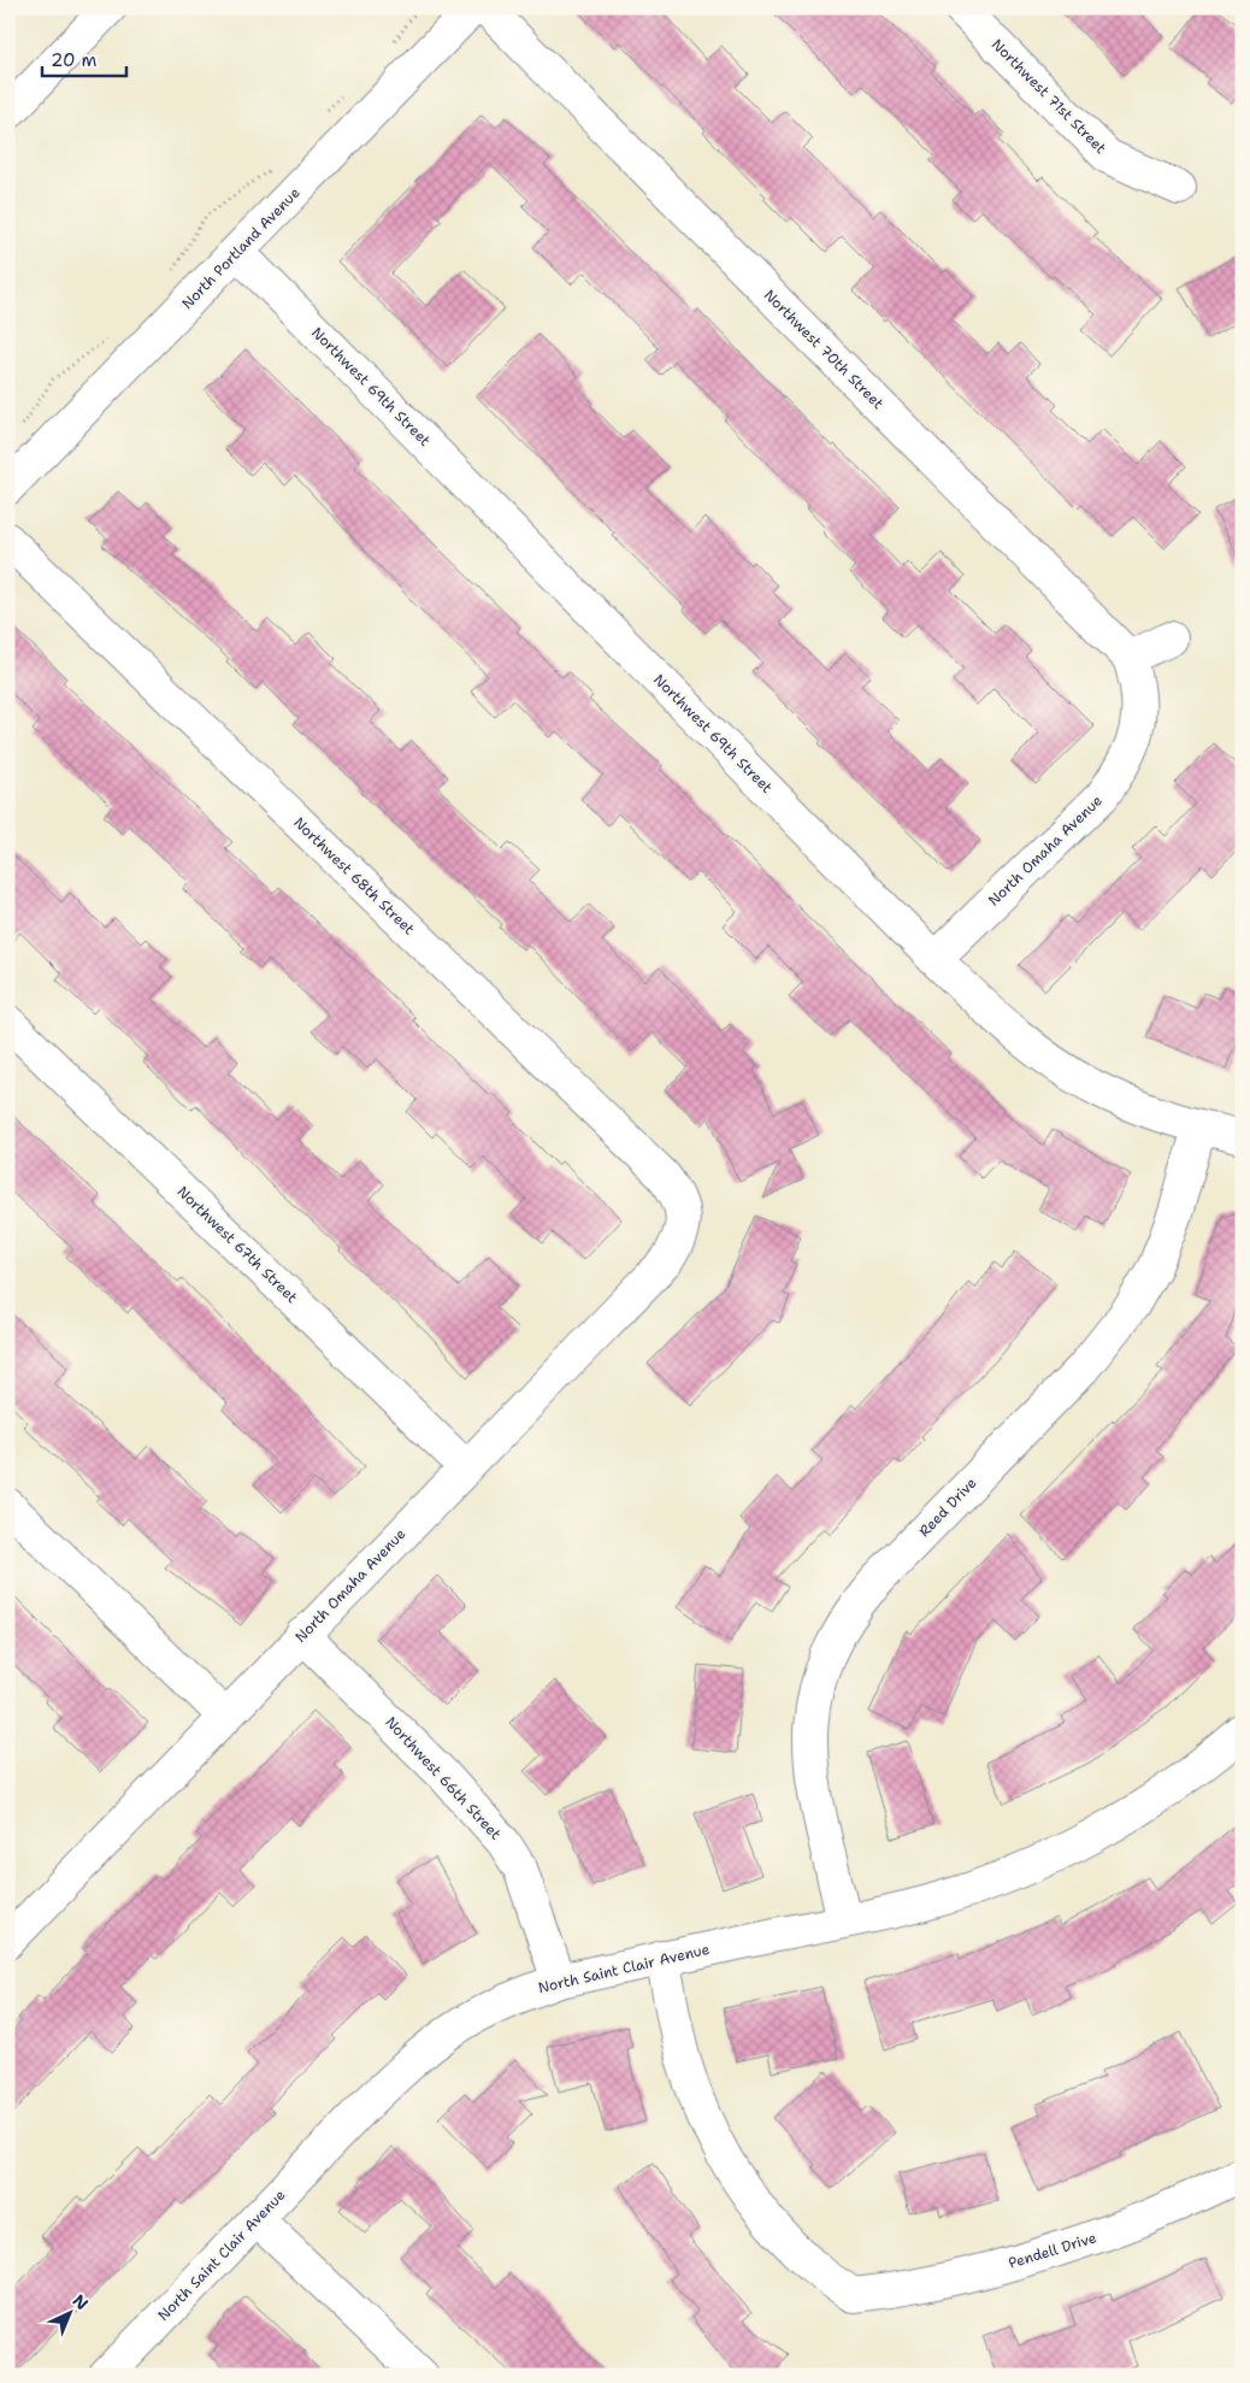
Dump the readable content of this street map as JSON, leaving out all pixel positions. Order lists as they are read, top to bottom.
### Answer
{
  "streets": {
    "street": [
      "Northwest 71st Street",
      "North Portland Avenue",
      "Northwest 70th Street",
      "Northwest 69th Street",
      "North Omaha Avenue",
      "Northwest 68th Street",
      "Northwest 67th Street",
      "Reed Drive",
      "Northwest 66th Street",
      "North Saint Clair Avenue",
      "Pendell Drive"
    ]
  },
  "crossings": [
    ["North Portland Avenue", "Northwest 69th Street"],
    ["Northwest 70th Street", "North Omaha Avenue"],
    ["Northwest 69th Street", "North Omaha Avenue"],
    ["Northwest 69th Street", "Reed Drive"],
    ["North Omaha Avenue", "Northwest 68th Street"],
    ["North Omaha Avenue", "Northwest 67th Street"],
    ["North Omaha Avenue", "Northwest 66th Street"],
    ["Reed Drive", "North Saint Clair Avenue"],
    ["Northwest 66th Street", "North Saint Clair Avenue"],
    ["North Saint Clair Avenue", "Pendell Drive"]
  ],
  "scale_bar": "20 m",
  "north": "top right"
}
